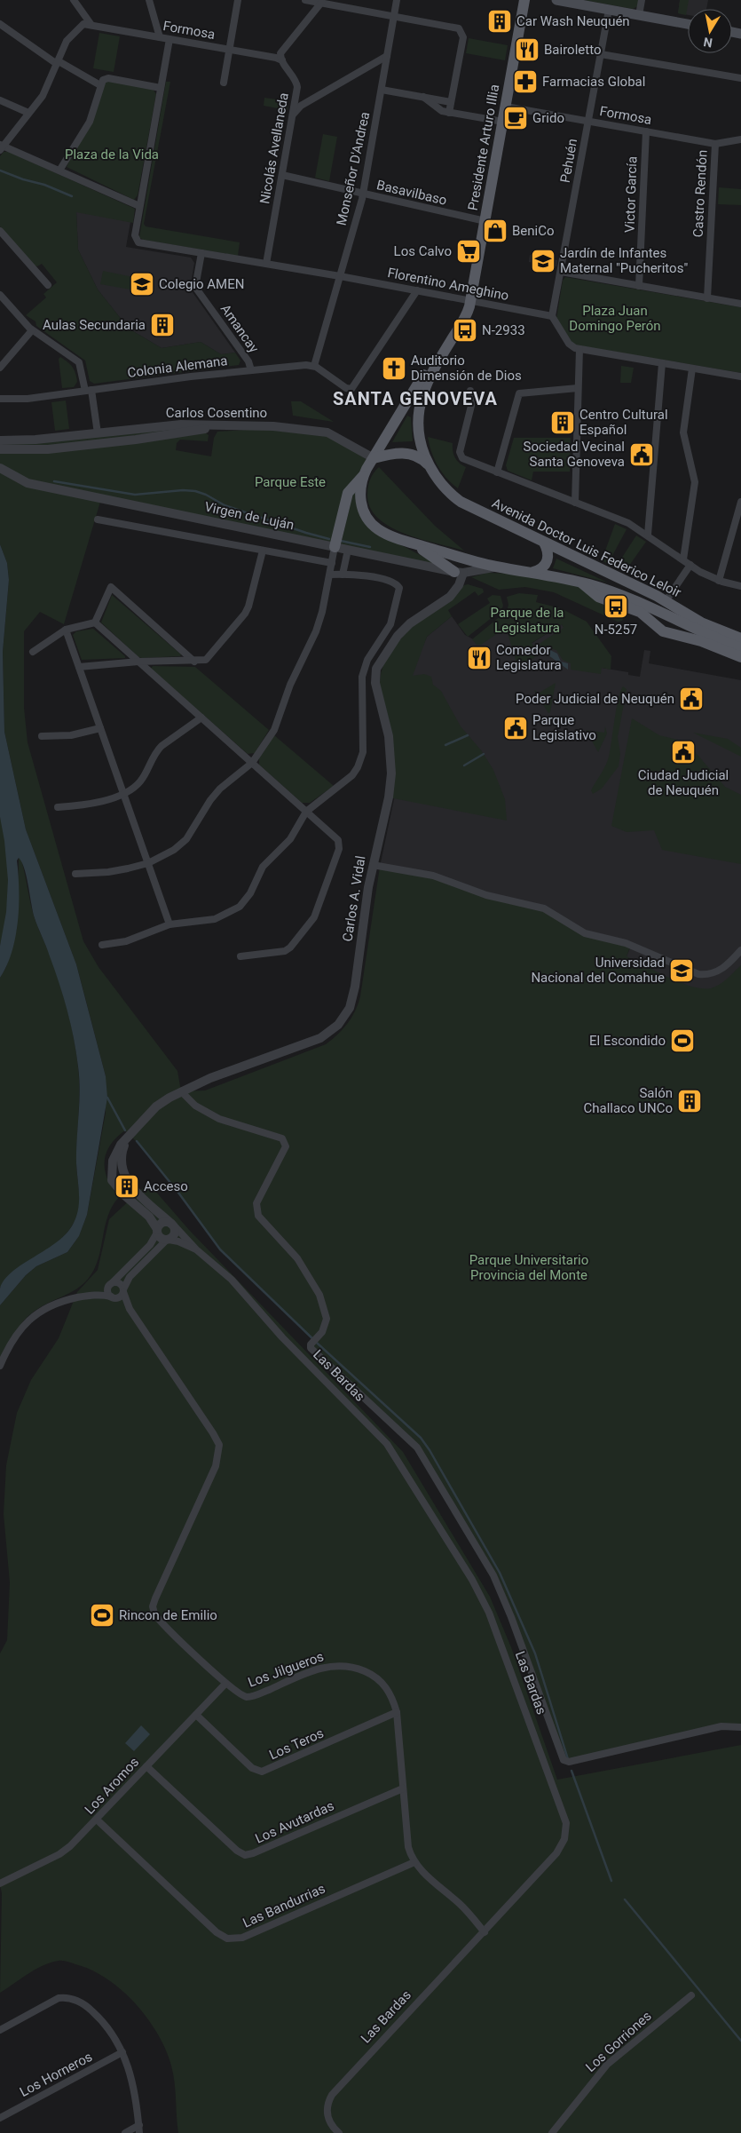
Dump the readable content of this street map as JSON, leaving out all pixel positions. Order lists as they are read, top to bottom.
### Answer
{
  "streets": {
    "main road": ["Presidente Arturo Illia", "Avenida Doctor Luis Federico Leloir"],
    "street": [
      "Formosa",
      "Nicolás Avellaneda",
      "Pehuén",
      "Monseñor D'Andrea",
      "Basavilbaso",
      "Castro Rendón",
      "Victor García",
      "Florentino Ameghino",
      "Amancay",
      "Colonia Alemana",
      "Carlos Cosentino",
      "Virgen de Luján",
      "Carlos A. Vidal",
      "Las Bardas",
      "Los Jilgueros",
      "Los Teros",
      "Los Aromos",
      "Los Avutardas",
      "Las Bandurrias",
      "Los Gorriones",
      "Los Horneros"
    ]
  },
  "crossings": [
    ["Formosa", "Presidente Arturo Illia"],
    ["Formosa", "Nicolás Avellaneda"],
    ["Formosa", "Pehuén"],
    ["Formosa", "Castro Rendón"],
    ["Formosa", "Victor García"],
    ["Presidente Arturo Illia", "Basavilbaso"],
    ["Presidente Arturo Illia", "Florentino Ameghino"],
    ["Presidente Arturo Illia", "Carlos Cosentino"],
    ["Presidente Arturo Illia", "Avenida Doctor Luis Federico Leloir"],
    ["Nicolás Avellaneda", "Basavilbaso"],
    ["Nicolás Avellaneda", "Florentino Ameghino"],
    ["Pehuén", "Florentino Ameghino"],
    ["Monseñor D'Andrea", "Basavilbaso"],
    ["Monseñor D'Andrea", "Florentino Ameghino"],
    ["Monseñor D'Andrea", "Colonia Alemana"],
    ["Florentino Ameghino", "Amancay"],
    ["Amancay", "Colonia Alemana"],
    ["Virgen de Luján", "Avenida Doctor Luis Federico Leloir"],
    ["Virgen de Luján", "Carlos A. Vidal"],
    ["Carlos A. Vidal", "Las Bardas"],
    ["Las Bardas", "Los Jilgueros"],
    ["Los Jilgueros", "Los Teros"],
    ["Los Jilgueros", "Los Aromos"],
    ["Los Jilgueros", "Los Avutardas"],
    ["Los Jilgueros", "Las Bandurrias"],
    ["Los Teros", "Los Aromos"],
    ["Los Aromos", "Los Avutardas"],
    ["Los Aromos", "Las Bandurrias"]
  ],
  "districts": ["SANTA GENOVEVA"],
  "parks": [
    "Plaza de la Vida",
    "Plaza Juan Domingo Perón",
    "Parque Este",
    "Parque de la Legislatura",
    "Parque Universitario Provincia del Monte"
  ],
  "places": {
    "building": [
      "Car Wash Neuquén",
      "Aulas Secundaria",
      "Centro Cultural Español",
      "Salón Challaco UNCo",
      "Acceso"
    ],
    "restaurant": ["Bairoletto", "Comedor Legislatura"],
    "pharmacy": ["Farmacias Global"],
    "cafe": ["Grido"],
    "shop": ["BeniCo"],
    "supermarket": ["Los Calvo"],
    "school or university": ["Jardín de Infantes Maternal \"Pucheritos\"", "Colegio AMEN", "Universidad Nacional del Comahue"],
    "bus stop": ["N-2933", "N-5257"],
    "church": ["Auditorio Dimensión de Dios"],
    "public building": [
      "Sociedad Vecinal Santa Genoveva",
      "Poder Judicial de Neuquén",
      "Parque Legislativo",
      "Ciudad Judicial de Neuquén"
    ],
    "sports": ["El Escondido", "Rincon de Emilio"]
  },
  "north": "bottom"
}
